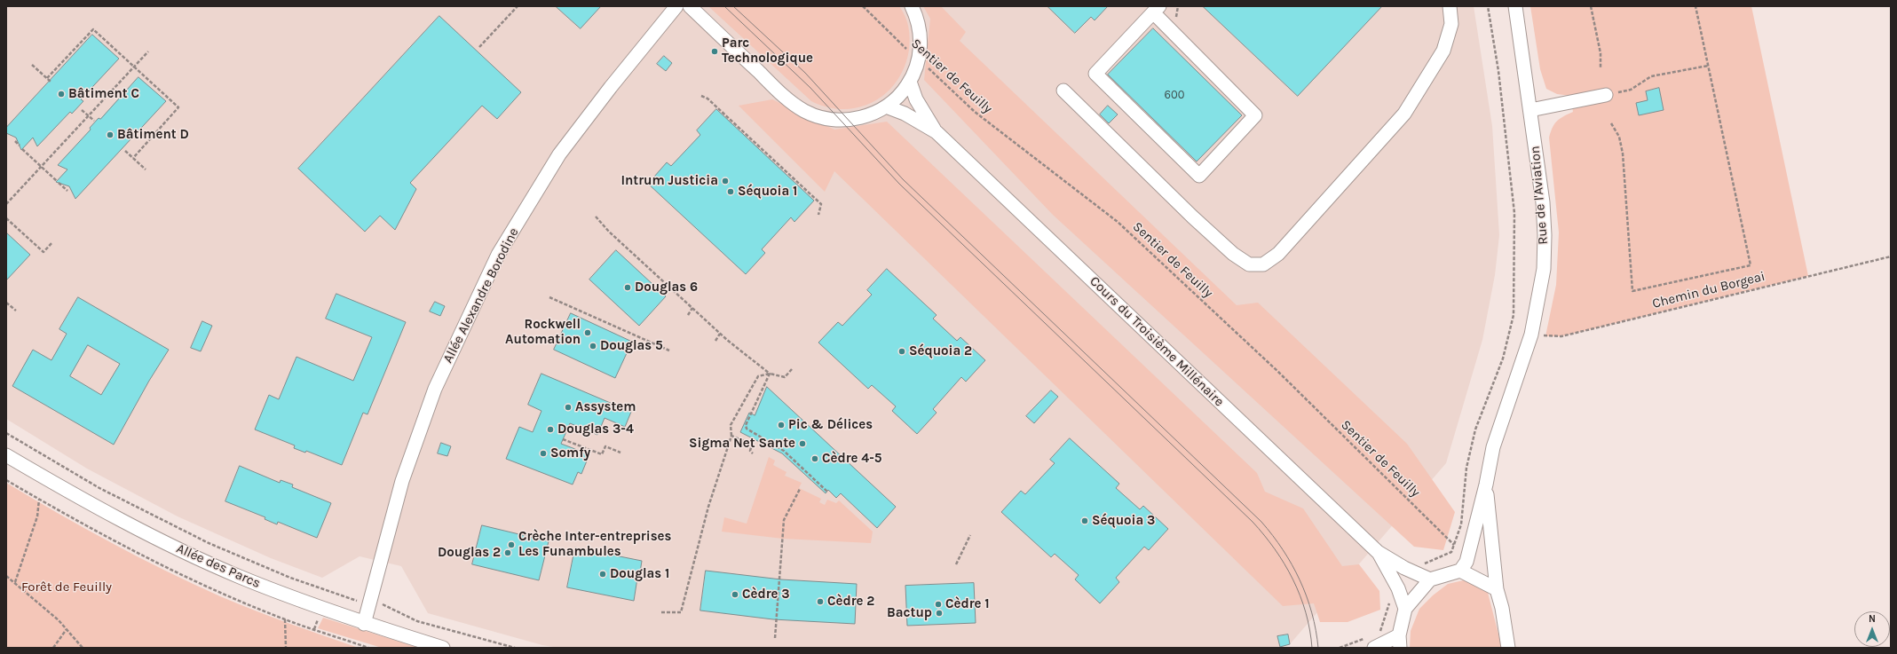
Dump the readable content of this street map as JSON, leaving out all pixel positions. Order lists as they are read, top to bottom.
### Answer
{
  "streets": {
    "street": [
      "Rue de l'Aviation",
      "Allée Alexandre Borodine",
      "Cours du Troisième Millénaire",
      "Allée des Parcs"
    ],
    "path": ["Sentier de Feuilly", "Chemin du Borgeai"]
  },
  "crossings": [
    ["Rue de l'Aviation", "Chemin du Borgeai"],
    ["Allée Alexandre Borodine", "Allée des Parcs"]
  ],
  "parks": ["Forêt de Feuilly"],
  "places": [
    "Parc Technologique",
    "Bâtiment C",
    "Bâtiment D",
    "Intrum Justicia",
    "Séquoia 1",
    "Douglas 6",
    "Rockwell Automation",
    "Douglas 5",
    "Séquoia 2",
    "Assystem",
    "Pic & Délices",
    "Douglas 3-4",
    "Sigma Net Sante",
    "Somfy",
    "Cèdre 4-5",
    "Séquoia 3",
    "Crèche Inter-entreprises Les Funambules",
    "Douglas 2",
    "Douglas 1",
    "Cèdre 3",
    "Cèdre 2",
    "Cèdre 1",
    "Bactup"
  ],
  "house_numbers": ["600"],
  "north": "top"
}
